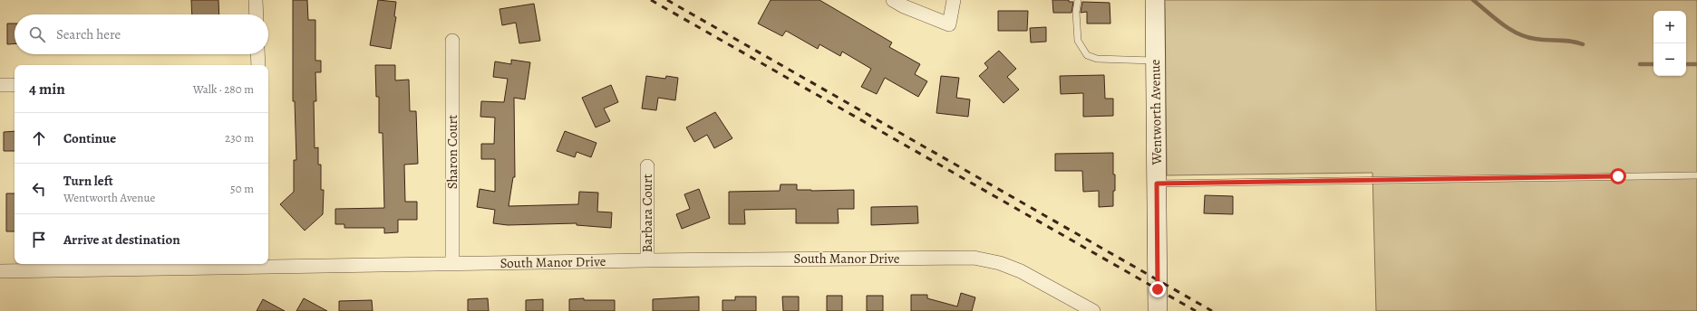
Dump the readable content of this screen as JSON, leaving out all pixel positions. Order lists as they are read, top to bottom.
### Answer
{
  "streets": {
    "street": [
      "Wentworth Avenue",
      "Sharon Court",
      "Barbara Court",
      "South Manor Drive"
    ]
  },
  "crossings": [
    ["Sharon Court", "South Manor Drive"],
    ["Barbara Court", "South Manor Drive"]
  ],
  "page": {
    "map_buttons": ["+", "−"],
    "search": "Search here",
    "heading": ["4 min", "Walk · 280 m"],
    "list": [
      ["Continue", "230 m"],
      ["Turn left", "Wentworth Avenue", "50 m"],
      "Arrive at destination"
    ]
  }
}
